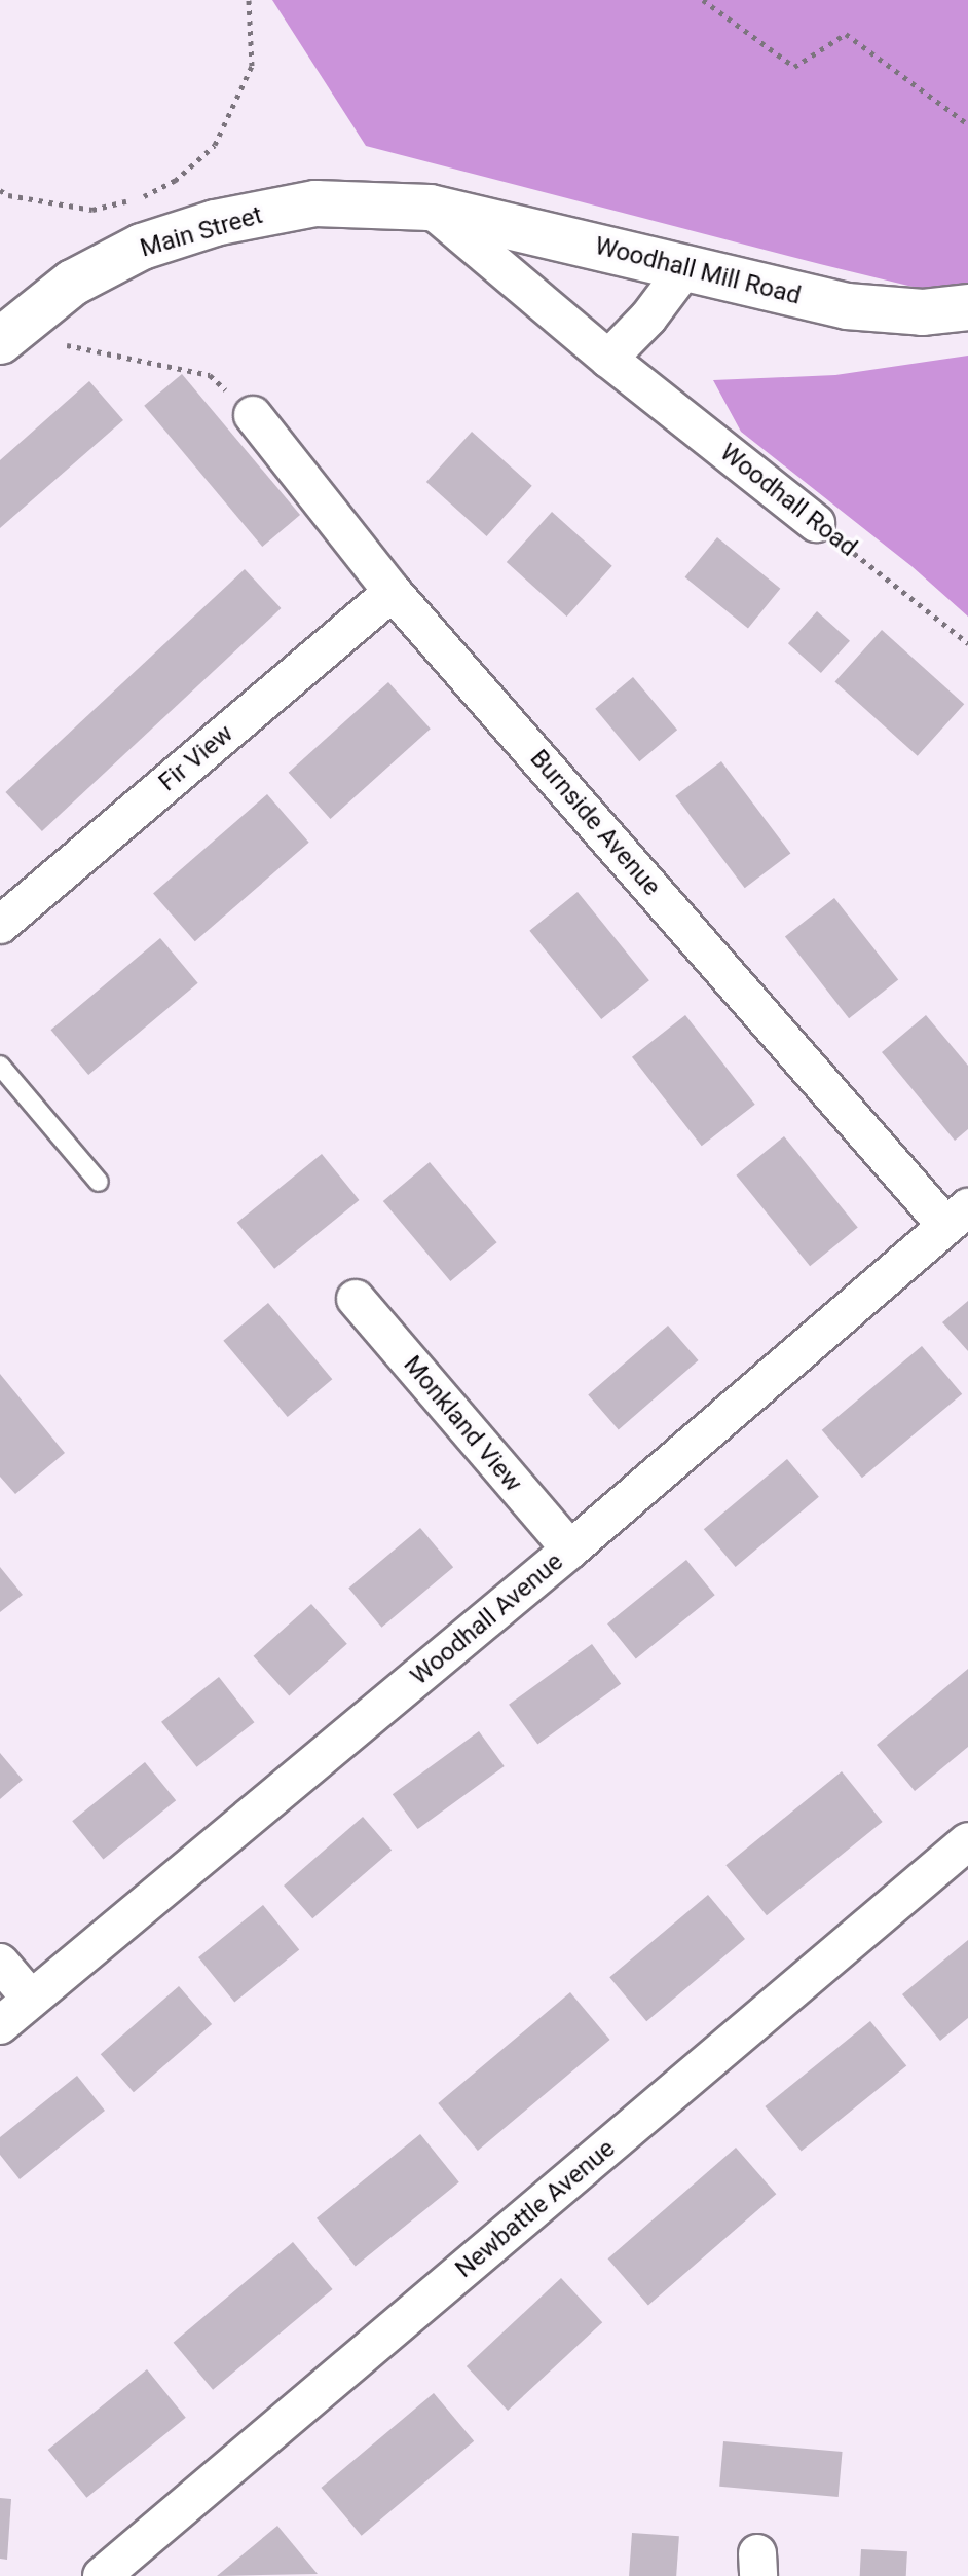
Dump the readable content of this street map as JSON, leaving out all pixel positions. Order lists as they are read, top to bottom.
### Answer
{
  "streets": {
    "main road": ["Main Street", "Woodhall Mill Road"],
    "street": [
      "Woodhall Road",
      "Fir View",
      "Burnside Avenue",
      "Monkland View",
      "Woodhall Avenue",
      "Newbattle Avenue"
    ]
  },
  "crossings": [
    ["Main Street", "Woodhall Mill Road"],
    ["Main Street", "Woodhall Road"],
    ["Woodhall Mill Road", "Woodhall Road"],
    ["Fir View", "Burnside Avenue"],
    ["Burnside Avenue", "Woodhall Avenue"],
    ["Monkland View", "Woodhall Avenue"]
  ]
}
